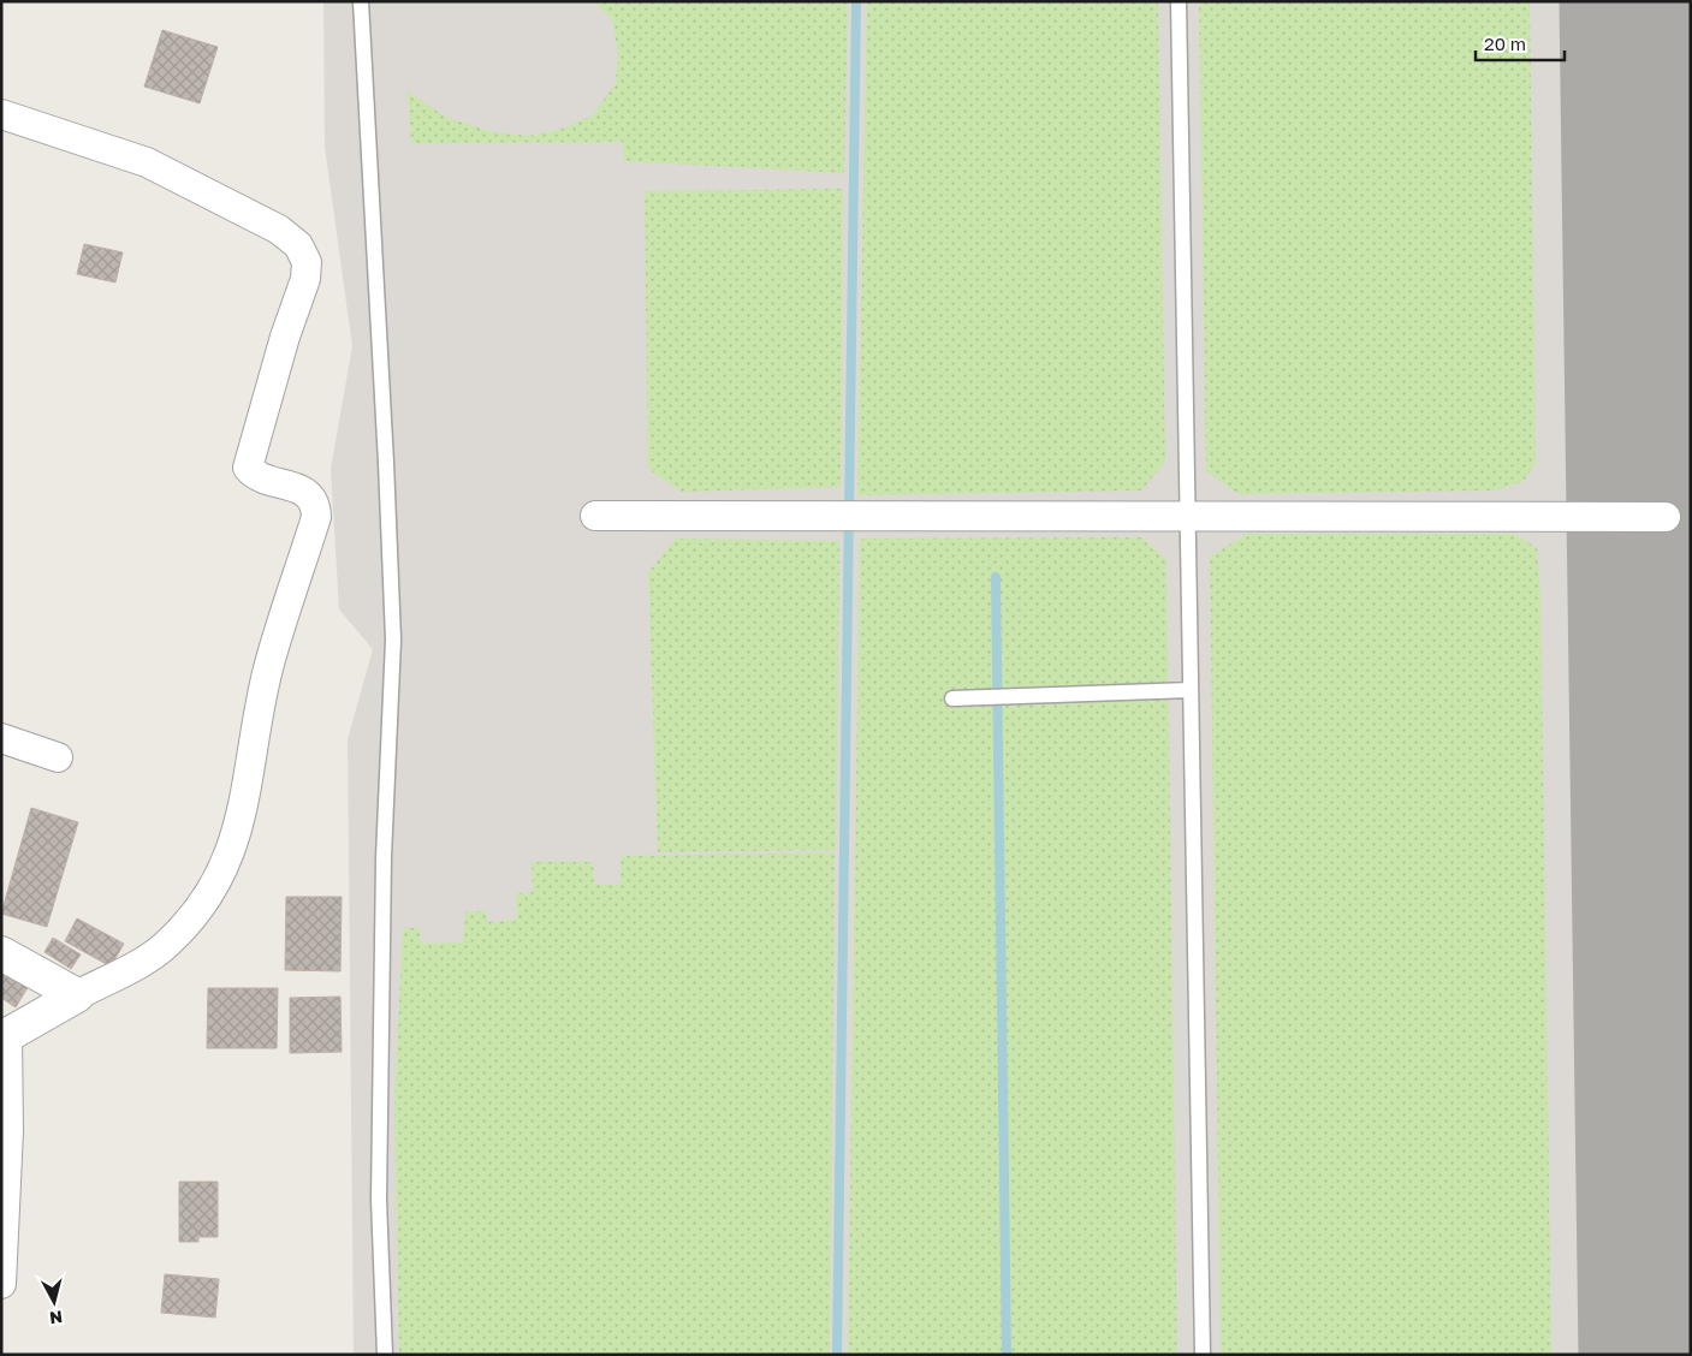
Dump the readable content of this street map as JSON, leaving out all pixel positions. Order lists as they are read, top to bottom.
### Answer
{
  "scale_bar": "20 m",
  "north": "bottom"
}
